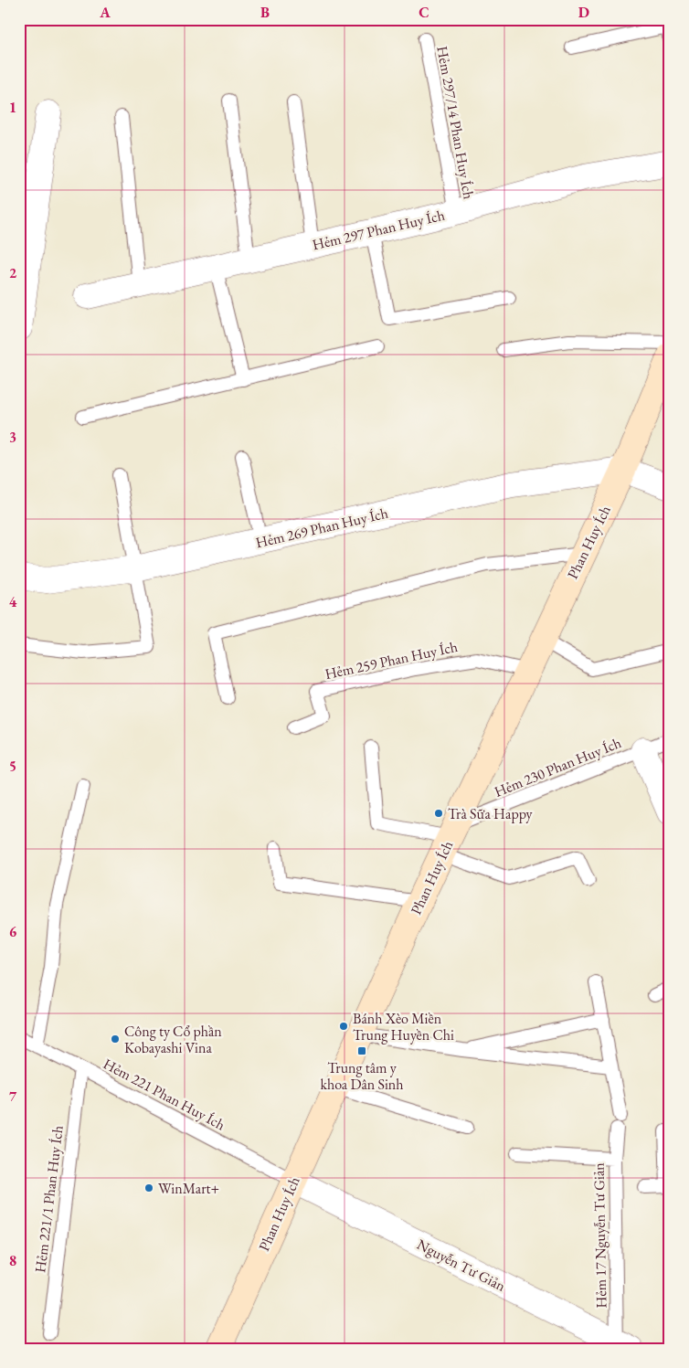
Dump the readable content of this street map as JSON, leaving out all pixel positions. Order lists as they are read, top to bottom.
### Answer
{
  "streets": {
    "main road": ["Phan Huy Ích"],
    "street": ["Hẻm 297 Phan Huy Ích", "Hẻm 269 Phan Huy Ích", "Nguyễn Tư Giản"],
    "lane": [
      "Hẻm 297/14 Phan Huy Ích",
      "Hẻm 259 Phan Huy Ích",
      "Hẻm 230 Phan Huy Ích",
      "Hẻm 221 Phan Huy Ích",
      "Hẻm 221/1 Phan Huy Ích",
      "Hẻm 17 Nguyễn Tư Giản"
    ]
  },
  "crossings": [
    ["Hẻm 297/14 Phan Huy Ích", "Hẻm 297 Phan Huy Ích"],
    ["Hẻm 269 Phan Huy Ích", "Phan Huy Ích"],
    ["Phan Huy Ích", "Hẻm 259 Phan Huy Ích"],
    ["Phan Huy Ích", "Hẻm 230 Phan Huy Ích"],
    ["Phan Huy Ích", "Hẻm 221 Phan Huy Ích"],
    ["Phan Huy Ích", "Nguyễn Tư Giản"],
    ["Hẻm 221 Phan Huy Ích", "Hẻm 221/1 Phan Huy Ích"],
    ["Hẻm 221 Phan Huy Ích", "Nguyễn Tư Giản"],
    ["Hẻm 17 Nguyễn Tư Giản", "Nguyễn Tư Giản"]
  ],
  "places": {
    "other": [
      "Trà Sữa Happy",
      "Bánh Xèo Miền Trung Huyền Chi",
      "Công ty Cổ phần Kobayashi Vina",
      "WinMart+"
    ],
    "transit": ["Trung tâm y khoa Dân Sinh"]
  },
  "grid": {
    "columns": [
      "A",
      "B",
      "C",
      "D"
    ],
    "rows": [
      "1",
      "2",
      "3",
      "4",
      "5",
      "6",
      "7",
      "8"
    ]
  }
}
